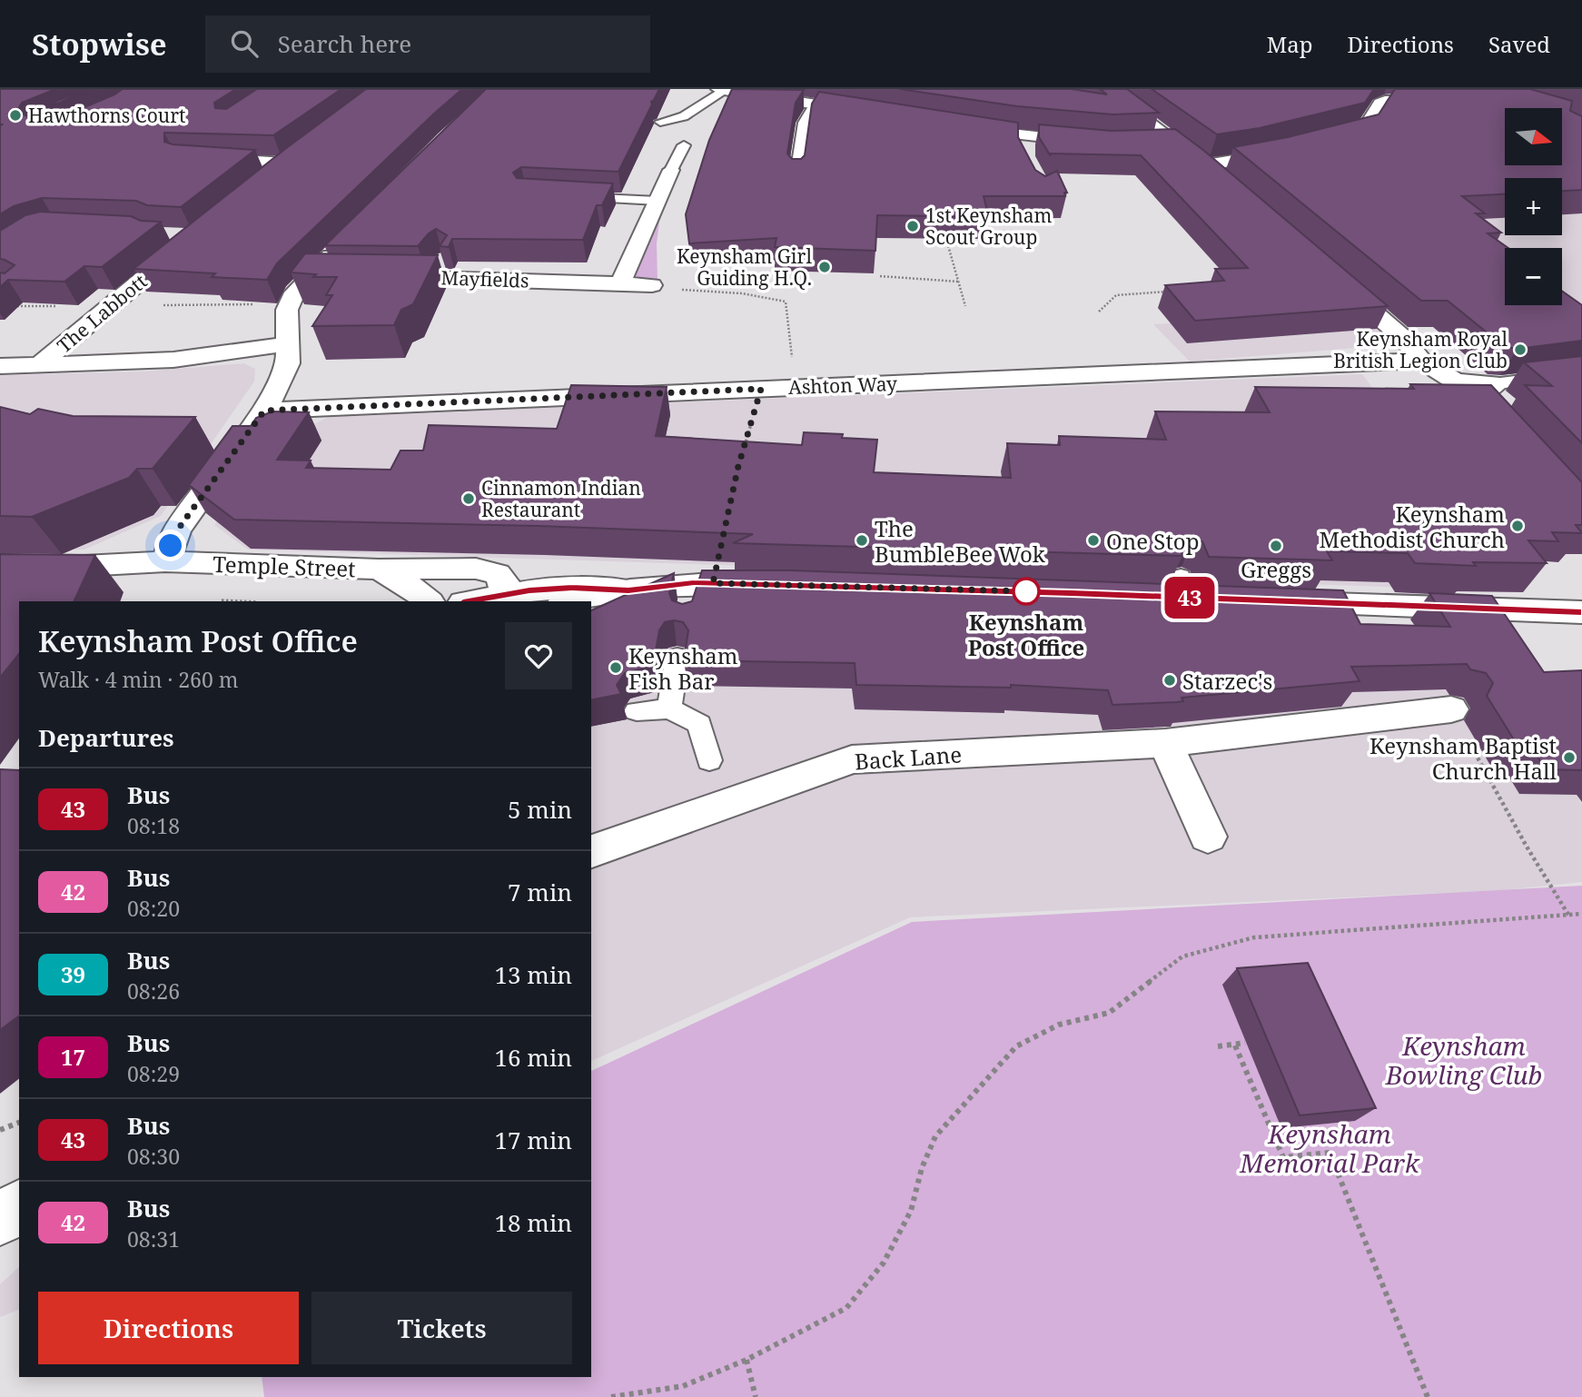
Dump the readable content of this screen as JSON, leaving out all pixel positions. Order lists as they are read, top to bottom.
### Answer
{
  "streets": {
    "street": [
      "Mayfields",
      "The Labbott",
      "Ashton Way",
      "Temple Street",
      "Back Lane"
    ]
  },
  "parks": ["Keynsham Bowling Club", "Keynsham Memorial Park"],
  "places": [
    "Hawthorns Court",
    "1st Keynsham Scout Group",
    "Keynsham Girl Guiding H.Q.",
    "Keynsham Royal British Legion Club",
    "Cinnamon Indian Restaurant",
    "Keynsham Methodist Church",
    "The BumbleBee Wok",
    "One Stop",
    "Greggs",
    "Keynsham Post Office",
    "Keynsham Fish Bar",
    "Starzec's",
    "Keynsham Baptist Church Hall"
  ],
  "lines": ["bus line 43"],
  "north": "right",
  "page": {
    "header": "Stopwise",
    "search": "Search here",
    "nav": ["Map", "Directions", "Saved"],
    "on_map": "43",
    "map_buttons": ["+", "−"],
    "heading": [
      ["Keynsham Post Office", "Walk · 4 min · 260 m"],
      "Departures"
    ],
    "list": [
      {
        "mark": "43",
        "name": "Bus",
        "note": "08:18",
        "value": "5 min"
      },
      {
        "mark": "42",
        "name": "Bus",
        "note": "08:20",
        "value": "7 min"
      },
      {
        "mark": "39",
        "name": "Bus",
        "note": "08:26",
        "value": "13 min"
      },
      {
        "mark": "17",
        "name": "Bus",
        "note": "08:29",
        "value": "16 min"
      },
      {
        "mark": "43",
        "name": "Bus",
        "note": "08:30",
        "value": "17 min"
      },
      {
        "mark": "42",
        "name": "Bus",
        "note": "08:31",
        "value": "18 min"
      }
    ],
    "buttons": ["Directions", "Tickets"]
  }
}
